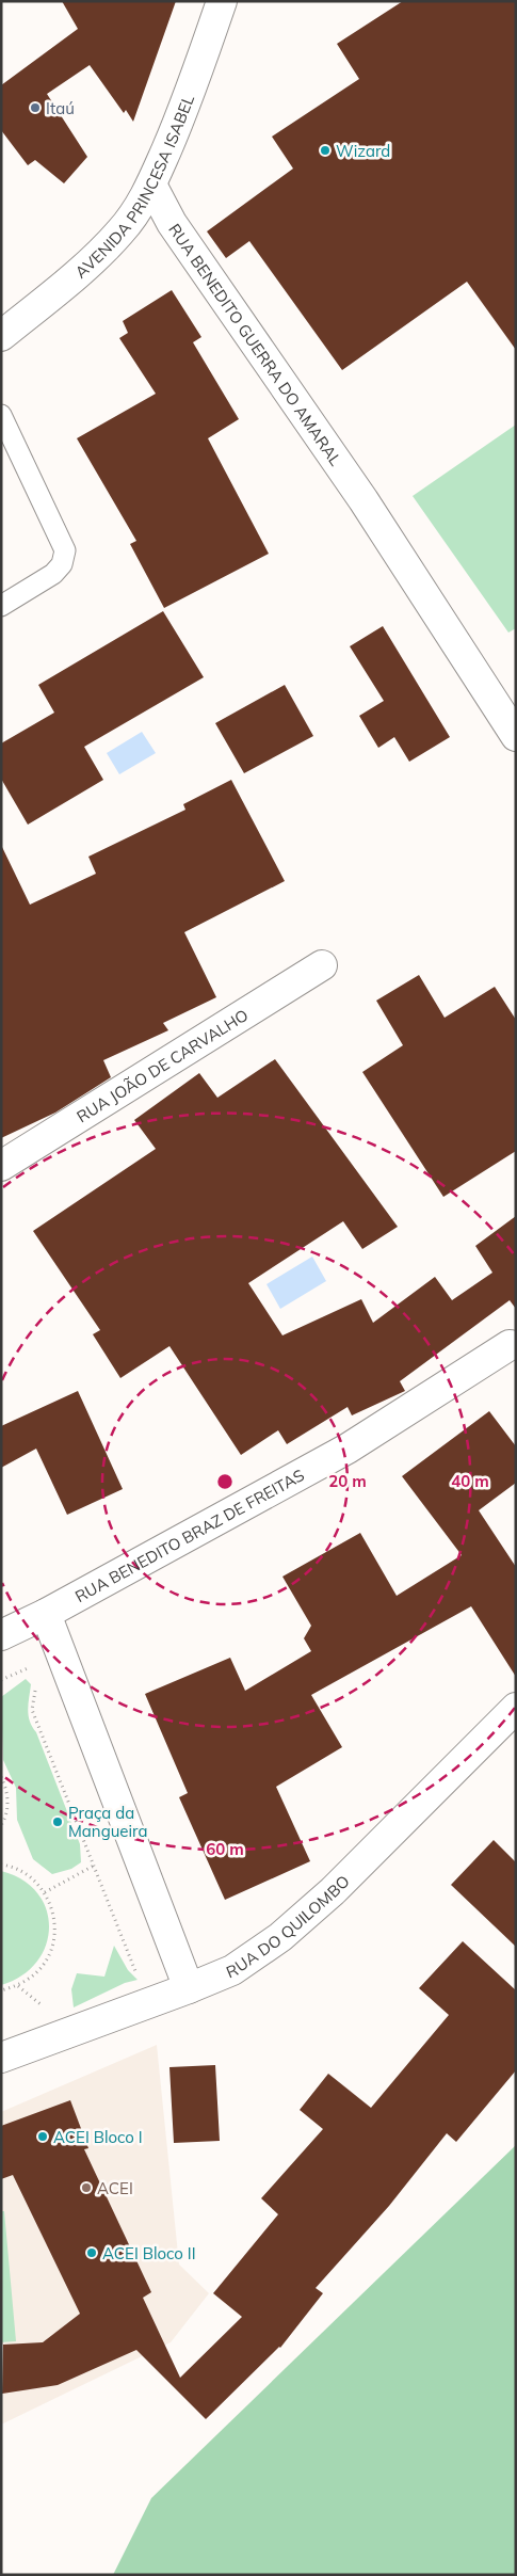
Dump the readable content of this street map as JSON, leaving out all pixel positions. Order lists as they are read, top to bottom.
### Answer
{
  "streets": {
    "street": [
      "AVENIDA PRINCESA ISABEL",
      "RUA BENEDITO GUERRA DO AMARAL",
      "RUA JOÃO DE CARVALHO",
      "RUA BENEDITO BRAZ DE FREITAS",
      "RUA DO QUILOMBO"
    ]
  },
  "crossings": [
    ["AVENIDA PRINCESA ISABEL", "RUA BENEDITO GUERRA DO AMARAL"]
  ],
  "places": [
    "Itaú",
    "Wizard",
    "Praça da Mangueira",
    "ACEI Bloco I",
    "ACEI",
    "ACEI Bloco II"
  ],
  "rings": ["20 m", "40 m", "60 m"]
}
